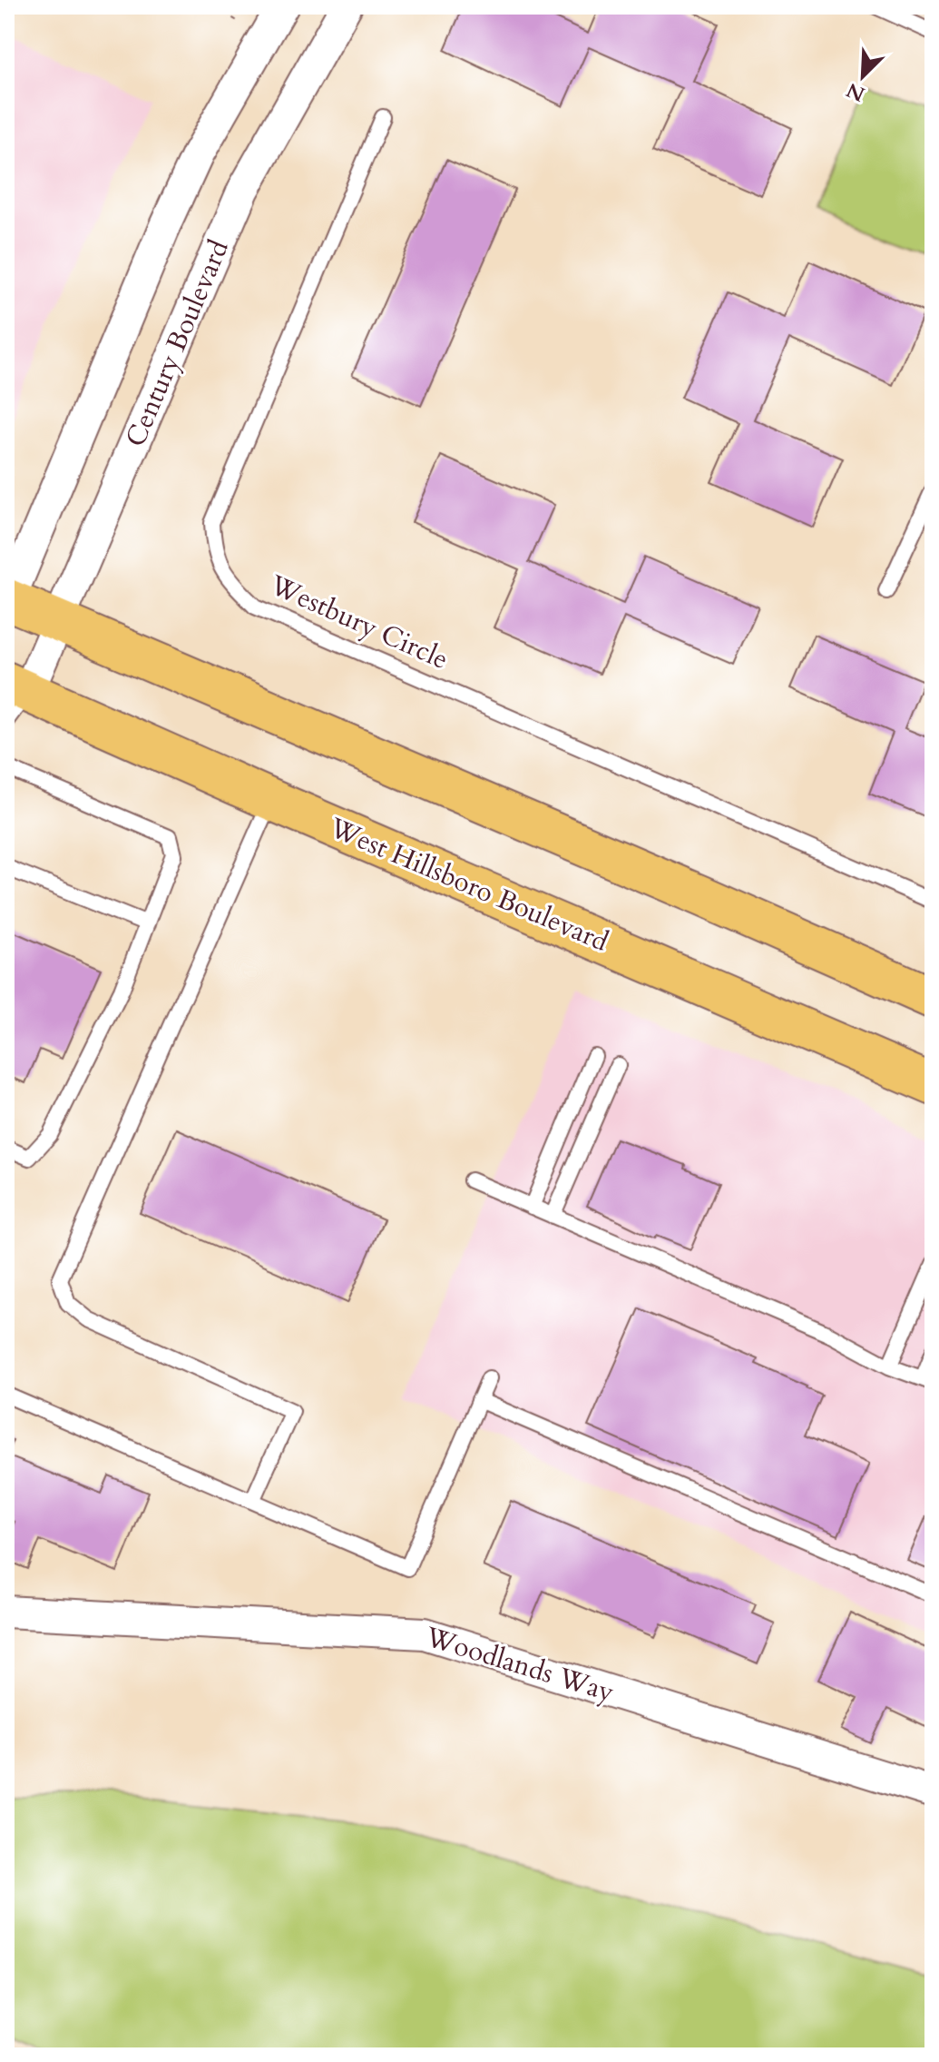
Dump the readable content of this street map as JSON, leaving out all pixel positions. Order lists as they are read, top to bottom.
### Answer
{
  "streets": {
    "main road": ["West Hillsboro Boulevard"],
    "street": ["Century Boulevard", "Woodlands Way"],
    "lane": ["Westbury Circle"]
  },
  "crossings": [
    ["Century Boulevard", "West Hillsboro Boulevard"]
  ],
  "north": "bottom left"
}
